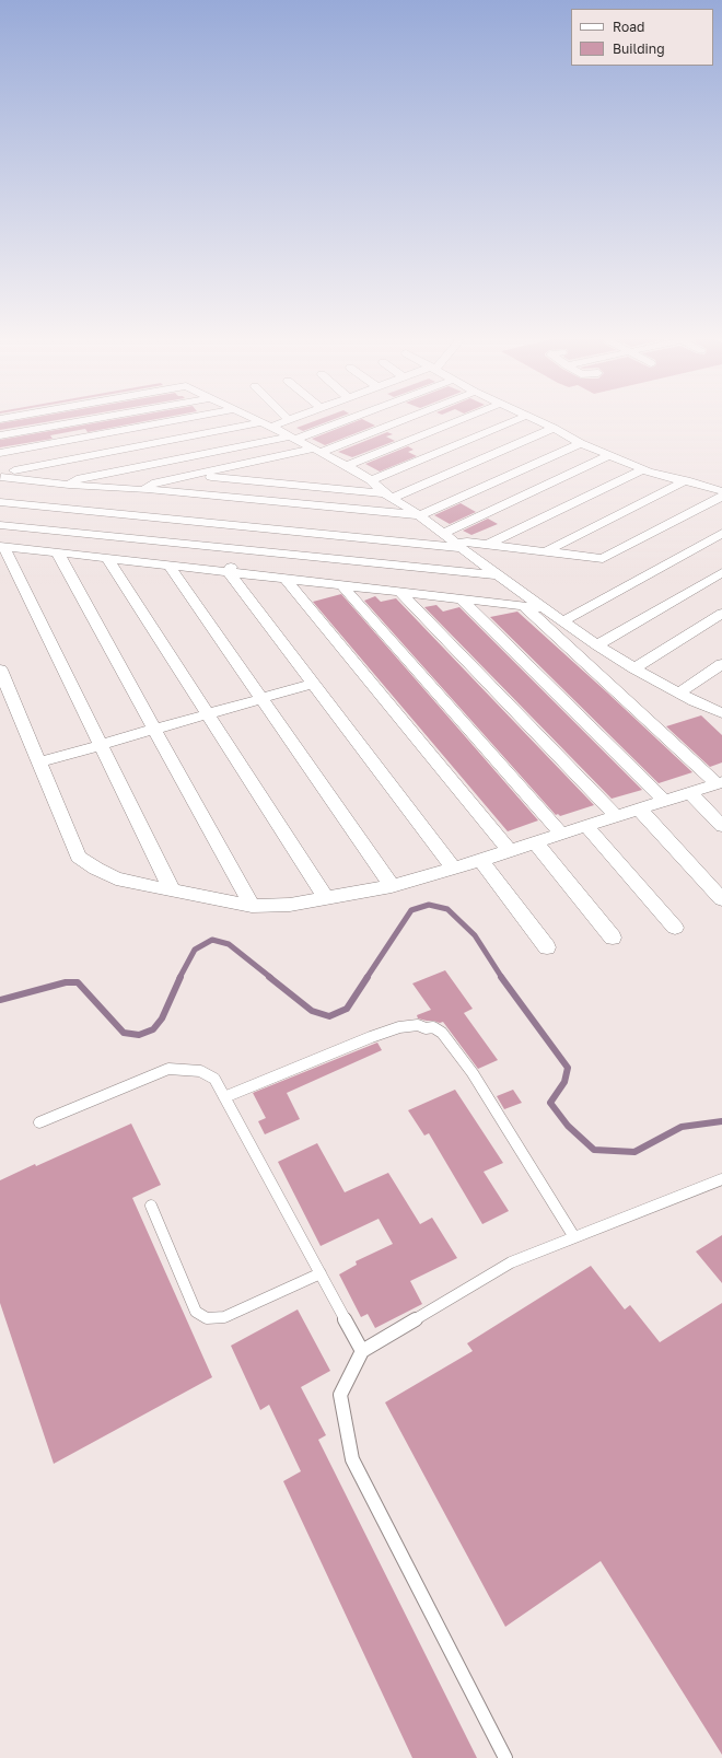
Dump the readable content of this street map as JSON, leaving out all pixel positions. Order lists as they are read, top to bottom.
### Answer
{
  "legend": ["Road", "Building"]
}
